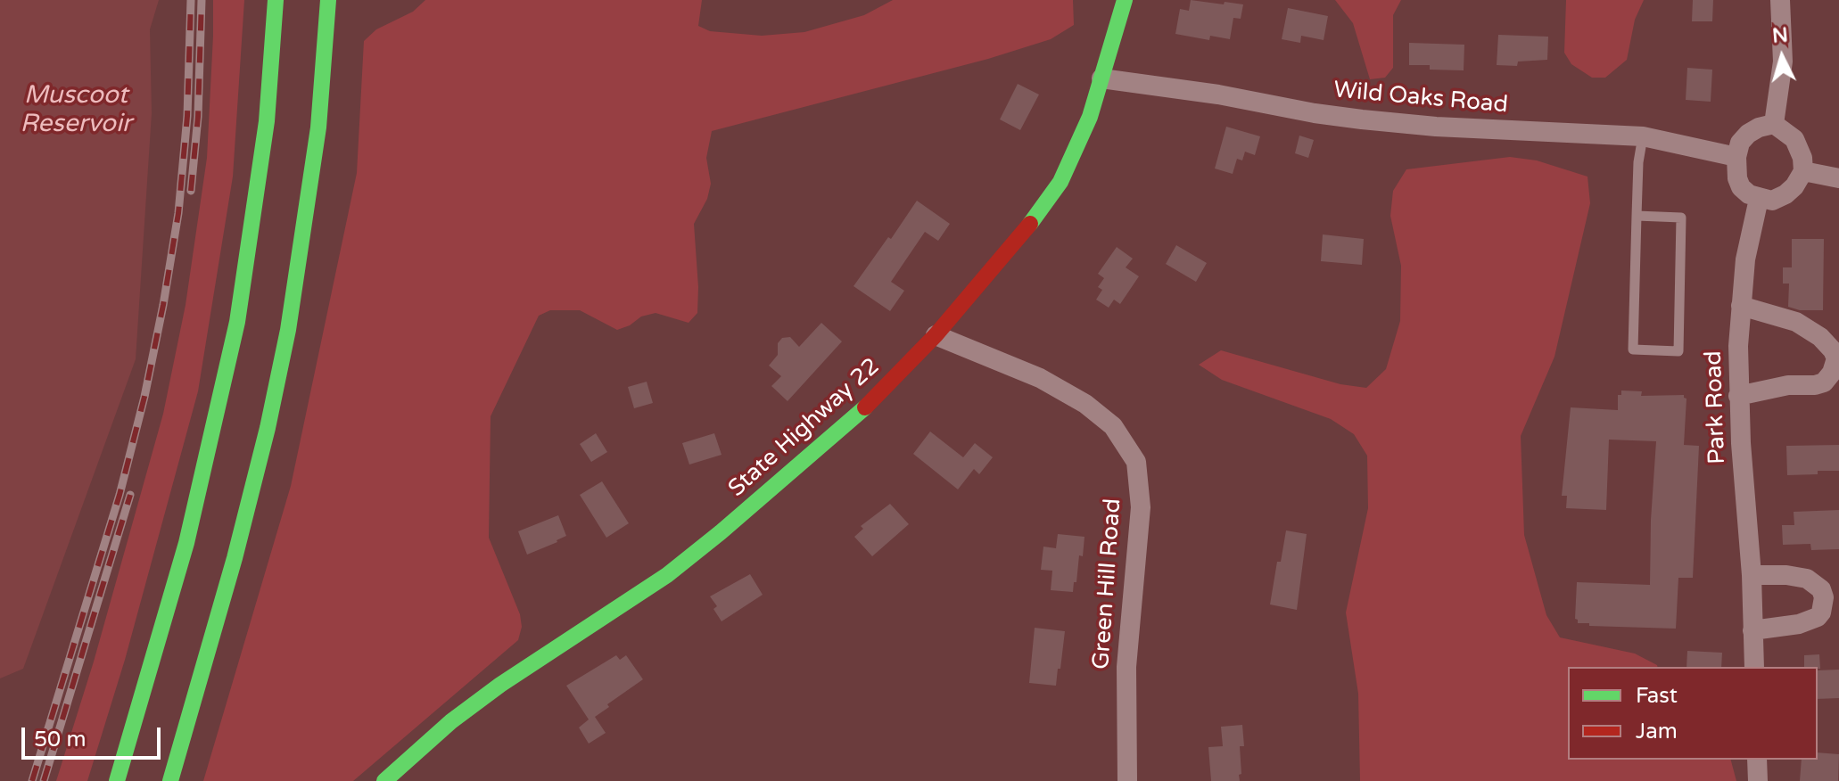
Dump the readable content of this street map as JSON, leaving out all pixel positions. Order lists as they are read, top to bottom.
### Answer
{
  "streets": {
    "main road": ["State Highway 22"],
    "street": ["Wild Oaks Road", "Park Road", "Green Hill Road"]
  },
  "crossings": [
    ["Wild Oaks Road", "Park Road"],
    ["Wild Oaks Road", "State Highway 22"],
    ["State Highway 22", "Green Hill Road"]
  ],
  "water": ["Muscoot Reservoir"],
  "legend": ["Fast", "Jam"],
  "scale_bar": "50 m",
  "north": "top"
}
